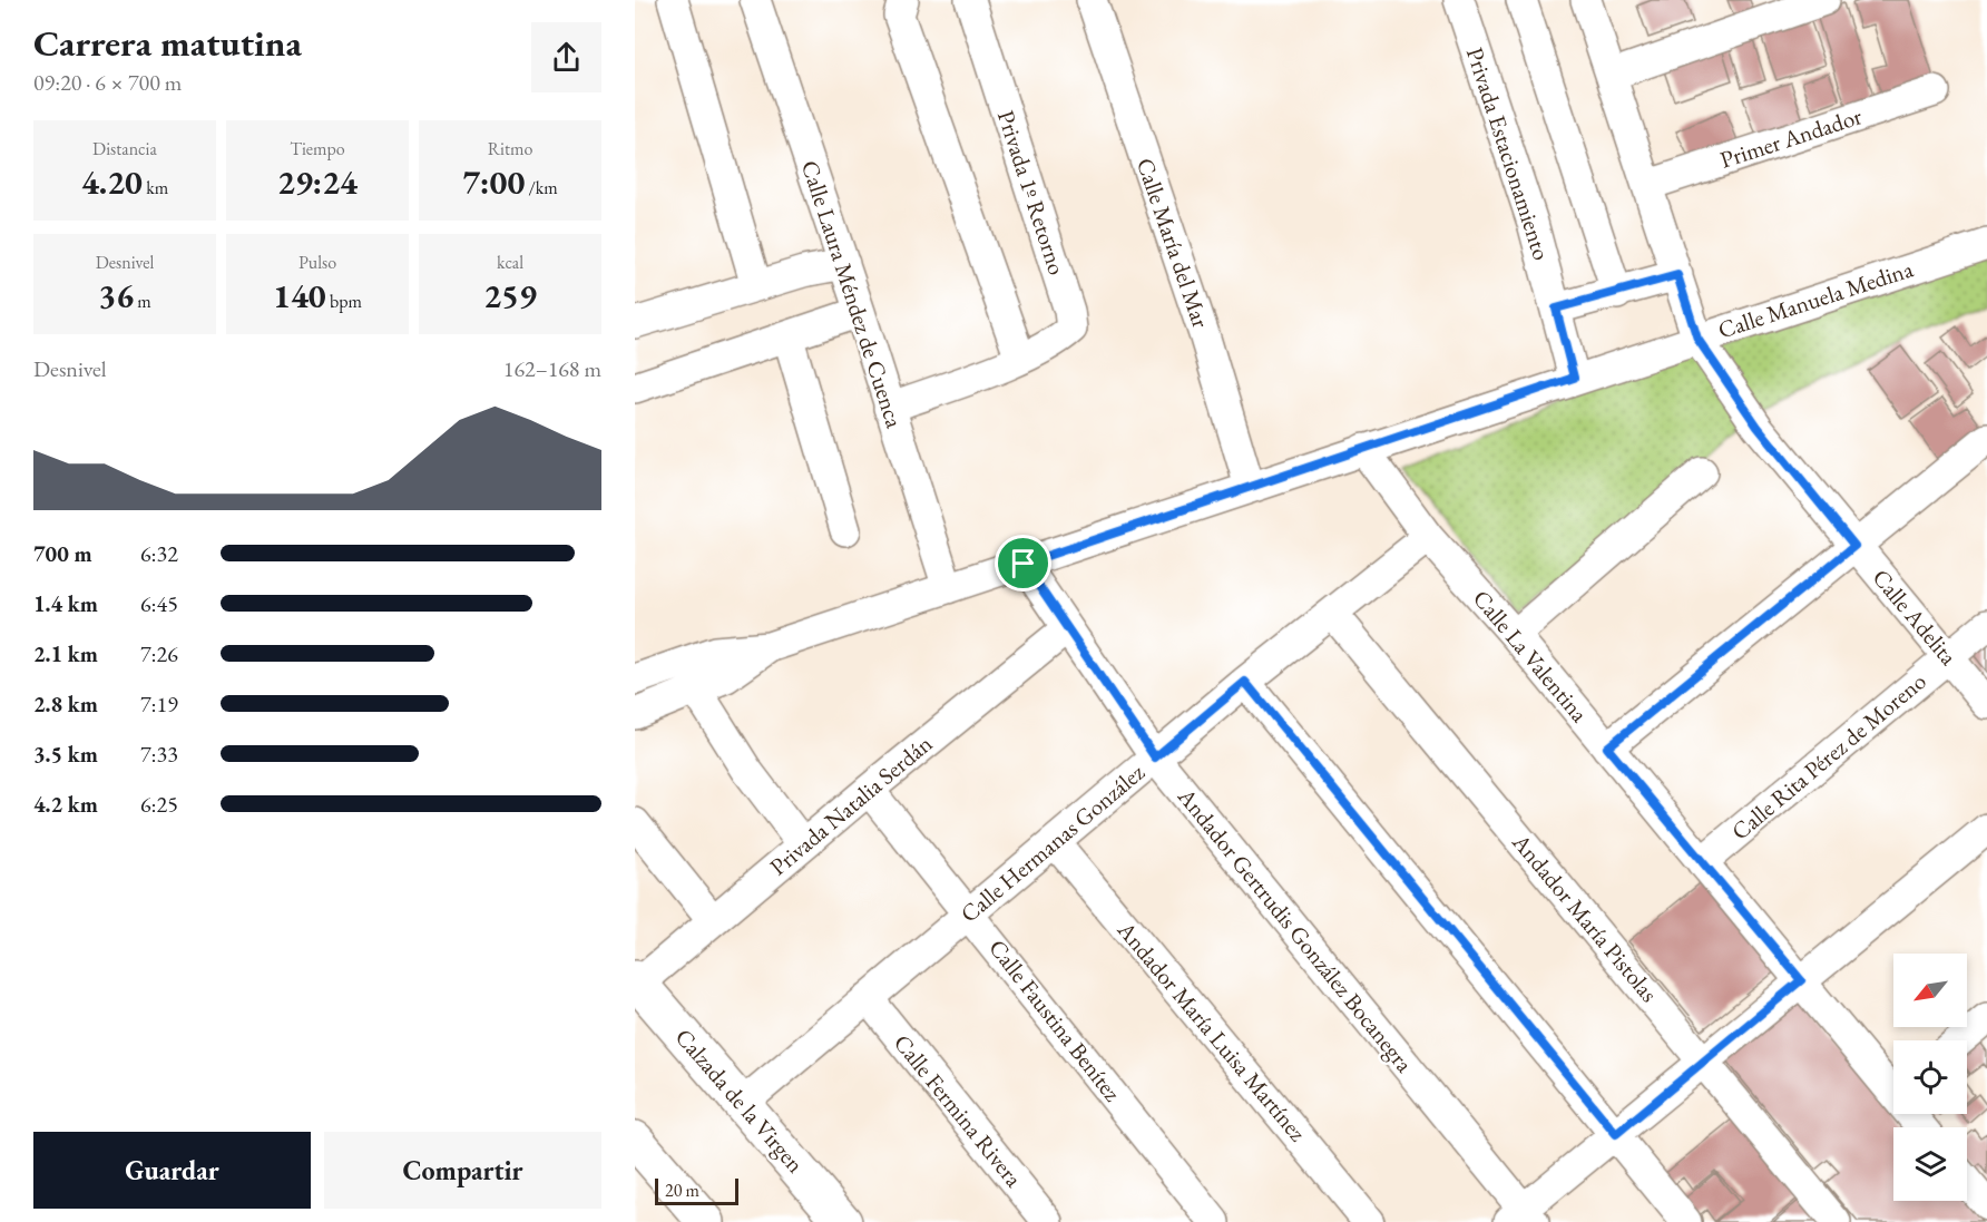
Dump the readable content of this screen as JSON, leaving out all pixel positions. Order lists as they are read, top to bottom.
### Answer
{
  "streets": {
    "main road": ["Calzada de la Virgen"],
    "street": [
      "Primer Andador",
      "Privada Estacionamiento",
      "Privada 1º Retorno",
      "Calle María del Mar",
      "Calle Laura Méndez de Cuenca",
      "Calle Manuela Medina",
      "Calle Adelita",
      "Calle La Valentina",
      "Calle Rita Pérez de Moreno",
      "Privada Natalia Serdán",
      "Calle Hermanas González",
      "Andador María Pistolas",
      "Andador Gertrudis González Bocanegra",
      "Calle Faustina Benítez",
      "Andador María Luisa Martínez",
      "Calle Fermina Rivera"
    ]
  },
  "crossings": [
    ["Privada Estacionamiento", "Calle Manuela Medina"],
    ["Privada 1º Retorno", "Calle Laura Méndez de Cuenca"],
    ["Calle María del Mar", "Calle Manuela Medina"],
    ["Calle Laura Méndez de Cuenca", "Calle Manuela Medina"],
    ["Calle Manuela Medina", "Calle Adelita"],
    ["Calle Manuela Medina", "Calle La Valentina"],
    ["Calle Manuela Medina", "Andador Gertrudis González Bocanegra"],
    ["Calle Adelita", "Calle Rita Pérez de Moreno"],
    ["Calle La Valentina", "Calle Rita Pérez de Moreno"],
    ["Calle La Valentina", "Calle Hermanas González"],
    ["Privada Natalia Serdán", "Andador Gertrudis González Bocanegra"],
    ["Privada Natalia Serdán", "Calle Faustina Benítez"],
    ["Privada Natalia Serdán", "Calzada de la Virgen"],
    ["Calle Hermanas González", "Andador María Pistolas"],
    ["Calle Hermanas González", "Andador Gertrudis González Bocanegra"],
    ["Calle Hermanas González", "Calle Faustina Benítez"],
    ["Calle Hermanas González", "Andador María Luisa Martínez"],
    ["Calle Hermanas González", "Calzada de la Virgen"],
    ["Calle Hermanas González", "Calle Fermina Rivera"]
  ],
  "scale_bar": "20 m",
  "north": "bottom left",
  "page": {
    "heading": ["Carrera matutina", "09:20 · 6 × 700 m"],
    "stats": [
      ["Distancia", "4.20 km"],
      ["Tiempo", "29:24"],
      ["Ritmo", "7:00 /km"],
      ["Desnivel", "36 m"],
      ["Pulso", "140 bpm"],
      ["kcal", "259"]
    ],
    "chart": ["Desnivel", "162–168 m"],
    "list": [
      {
        "name": "700 m",
        "note": "6:32"
      },
      {
        "name": "1.4 km",
        "note": "6:45"
      },
      {
        "name": "2.1 km",
        "note": "7:26"
      },
      {
        "name": "2.8 km",
        "note": "7:19"
      },
      {
        "name": "3.5 km",
        "note": "7:33"
      },
      {
        "name": "4.2 km",
        "note": "6:25"
      }
    ],
    "buttons": ["Guardar", "Compartir"],
    "scale": "20 m"
  }
}
